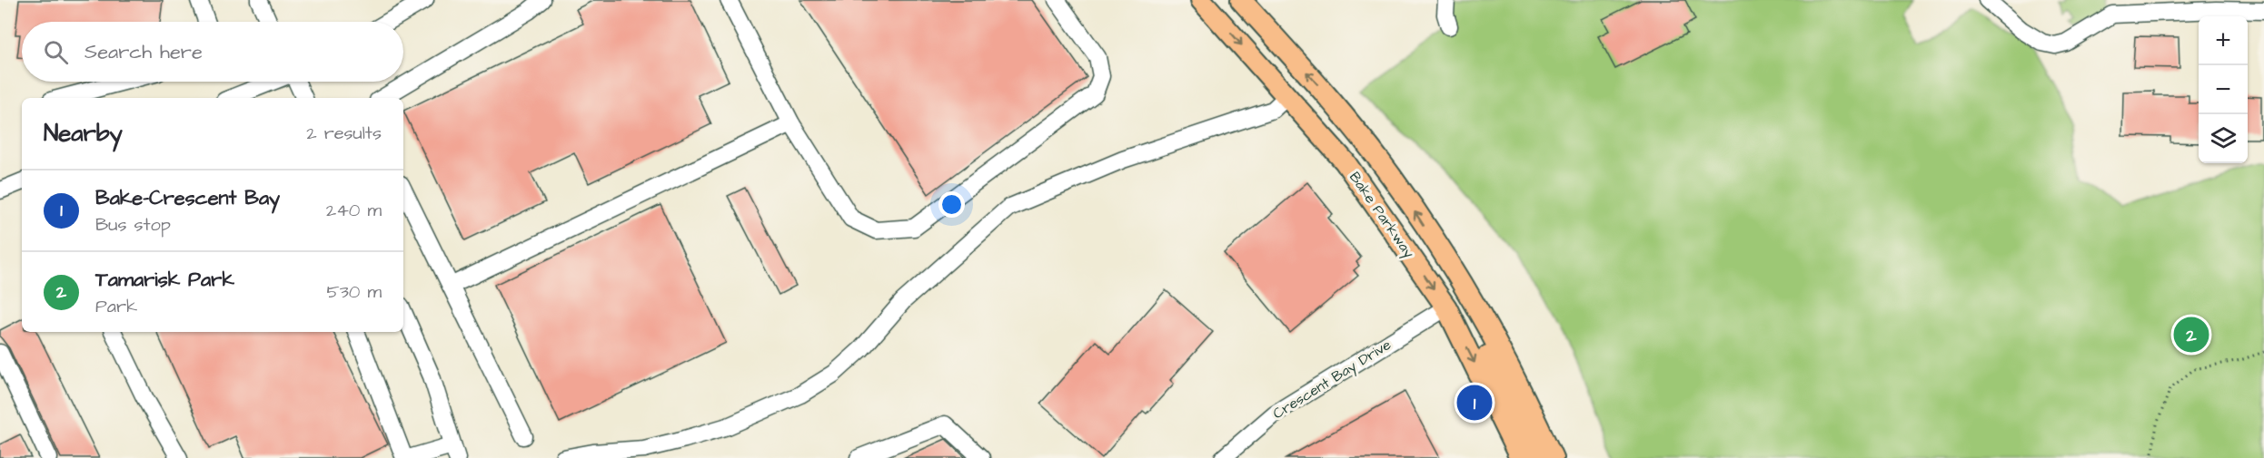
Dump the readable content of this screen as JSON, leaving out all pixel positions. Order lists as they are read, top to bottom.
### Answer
{
  "streets": {
    "main road": ["Bake Parkway"],
    "street": ["Crescent Bay Drive"]
  },
  "crossings": [
    ["Bake Parkway", "Crescent Bay Drive"]
  ],
  "page": {
    "map_buttons": ["+", "−"],
    "search": "Search here",
    "heading": ["Nearby", "2 results"],
    "list": [
      {
        "mark": "1",
        "name": "Bake-Crescent Bay",
        "note": "Bus stop",
        "value": "240 m"
      },
      {
        "mark": "2",
        "name": "Tamarisk Park",
        "note": "Park",
        "value": "530 m"
      }
    ],
    "pins": ["2", "1"]
  }
}
